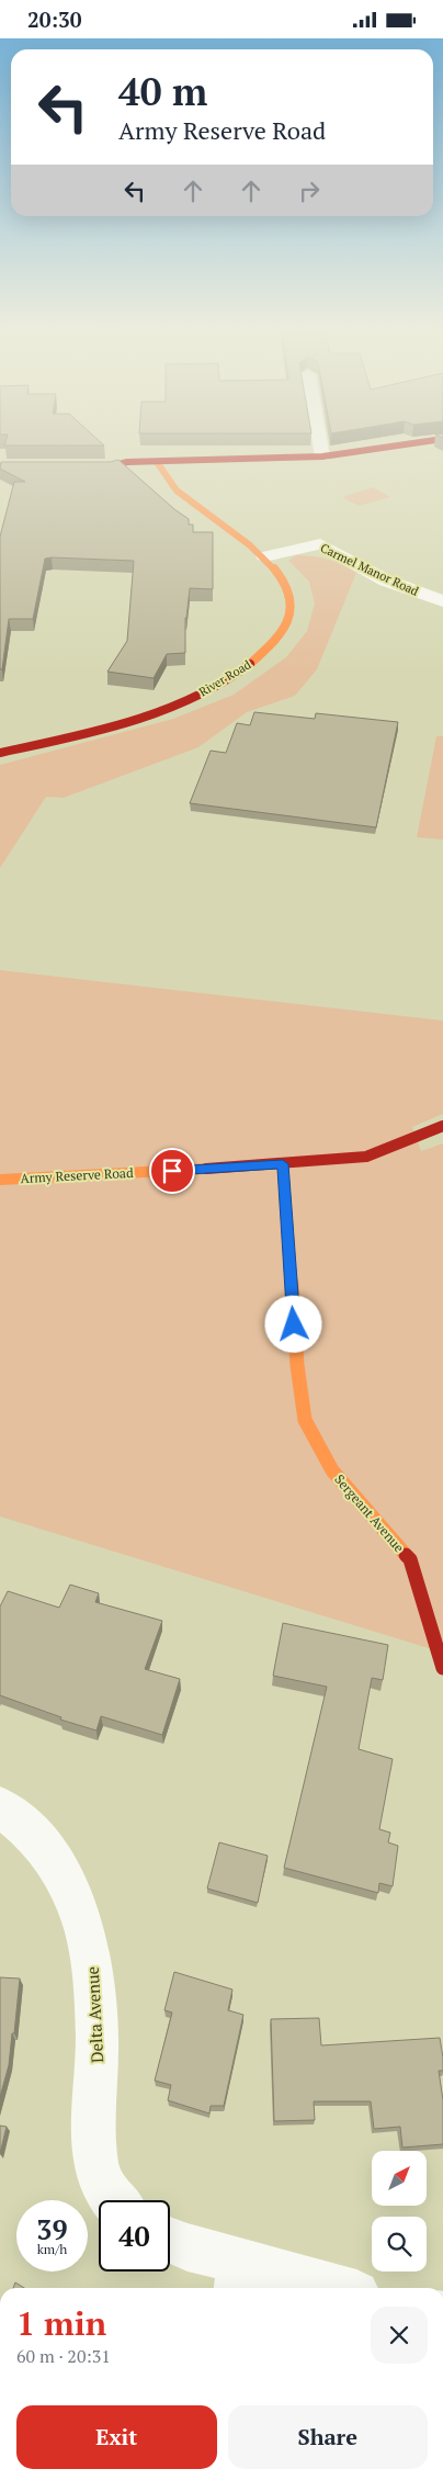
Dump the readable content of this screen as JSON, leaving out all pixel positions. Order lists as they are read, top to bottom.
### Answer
{
  "streets": {
    "street": [
      "Carmel Manor Road",
      "River Road",
      "Army Reserve Road",
      "Sergeant Avenue",
      "Delta Avenue"
    ]
  },
  "crossings": [
    ["Carmel Manor Road", "River Road"],
    ["Army Reserve Road", "Sergeant Avenue"]
  ],
  "north": "top right",
  "page": {
    "status": "20:30",
    "turn": ["40 m", "Army Reserve Road"],
    "speed": "39 km/h",
    "limit": "40",
    "heading": ["1 min", "60 m · 20:31"],
    "buttons": ["Exit", "Share"]
  }
}
